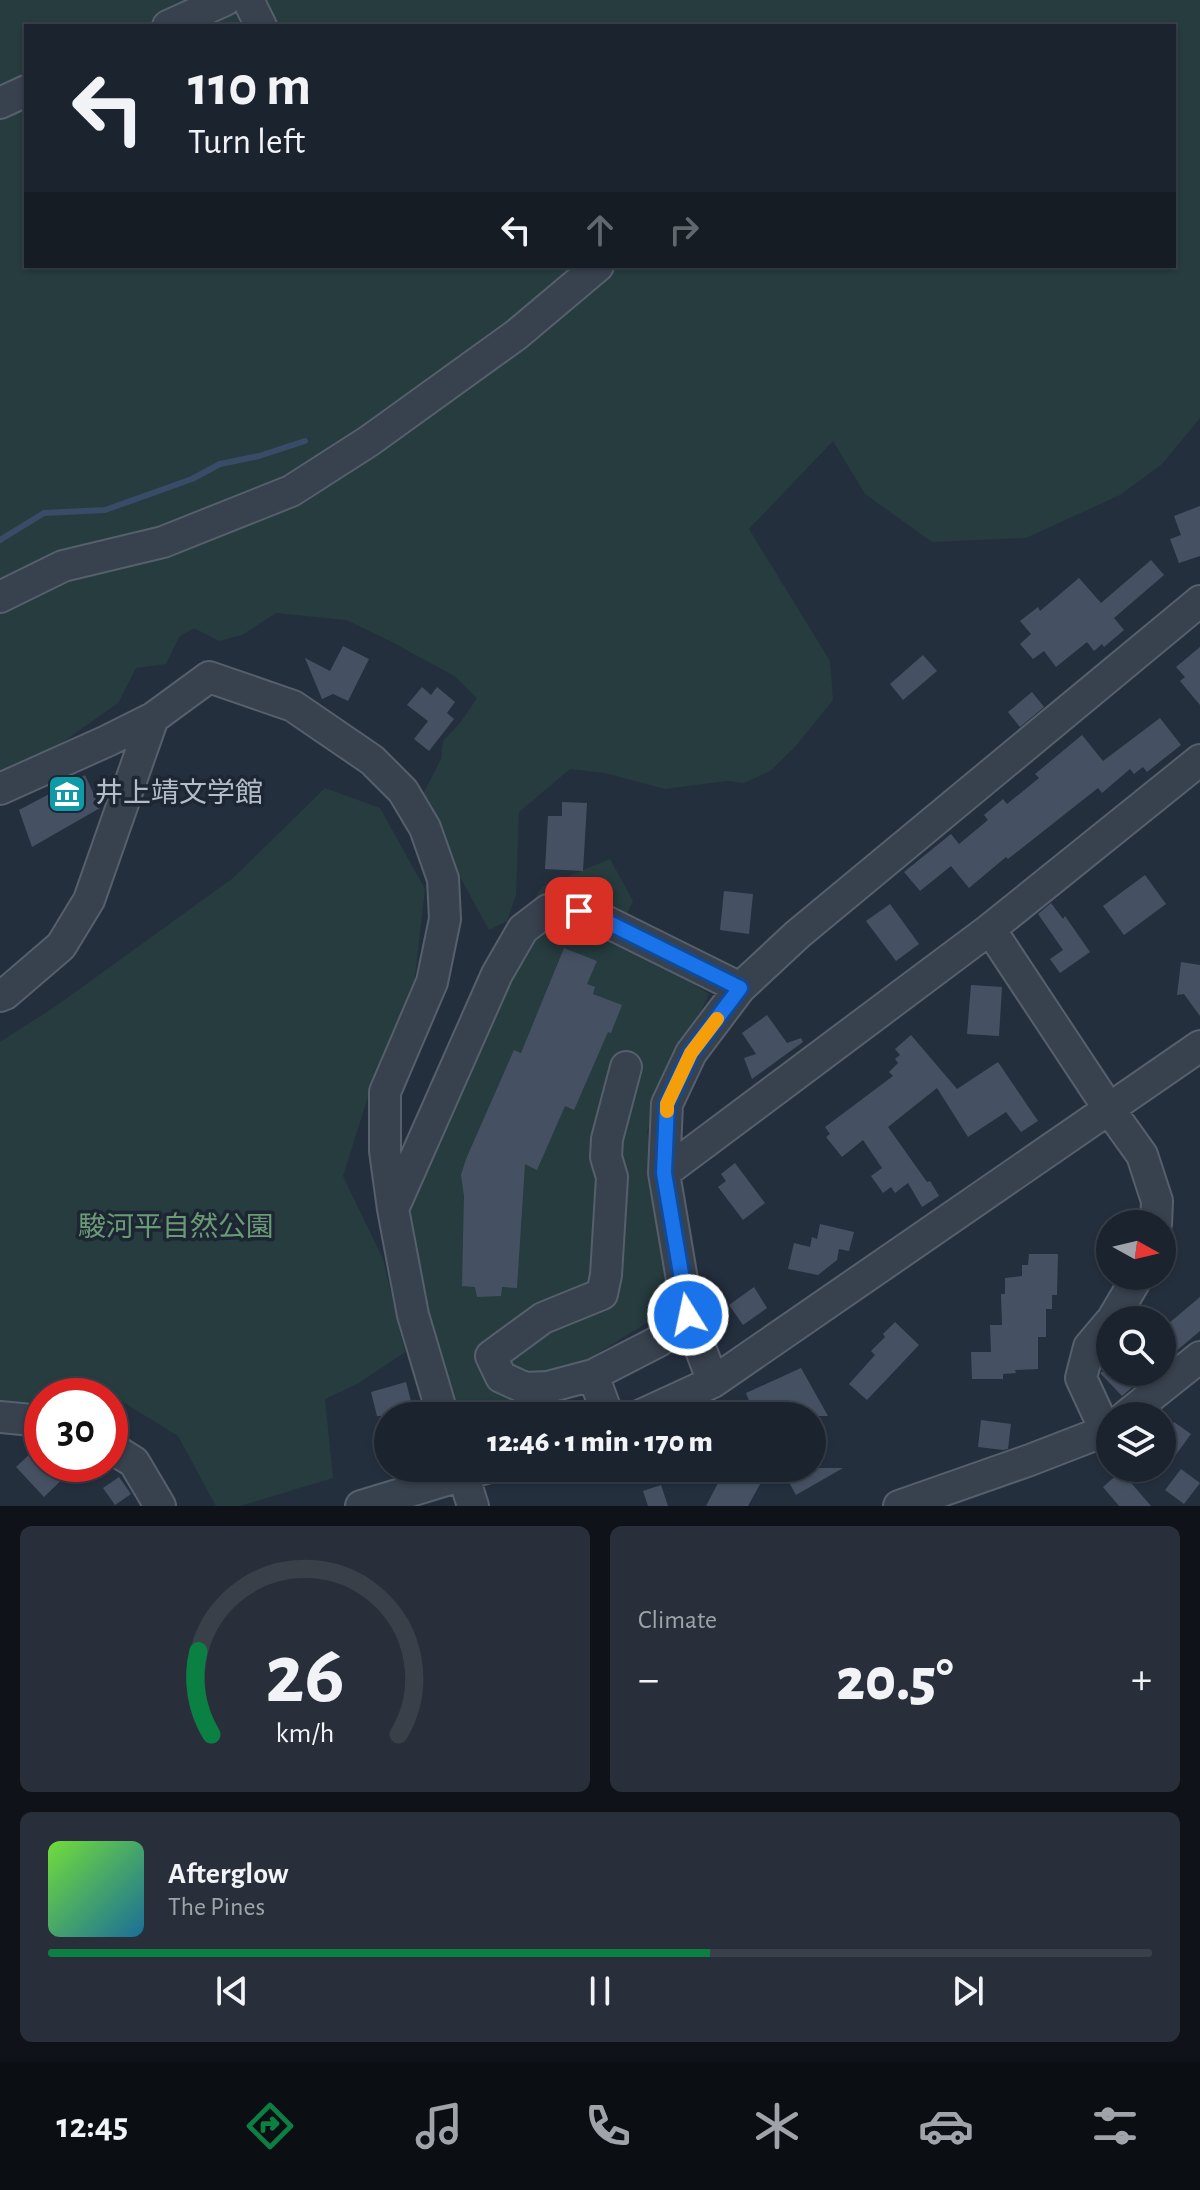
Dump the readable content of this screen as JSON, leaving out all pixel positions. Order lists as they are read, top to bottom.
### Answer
{
  "parks": ["駿河平自然公園"],
  "places": {
    "museum": ["井上靖文学館"]
  },
  "north": "right",
  "page": {
    "turn": ["110 m", "Turn left"],
    "limit": "30",
    "trip": "12:46 · 1 min · 170 m",
    "tile": "Climate",
    "heat": ["−", "20.5°", "+"],
    "song": ["Afterglow", "The Pines"],
    "tabs": "12:45",
    "gauge": ["26", "km/h"]
  }
}
